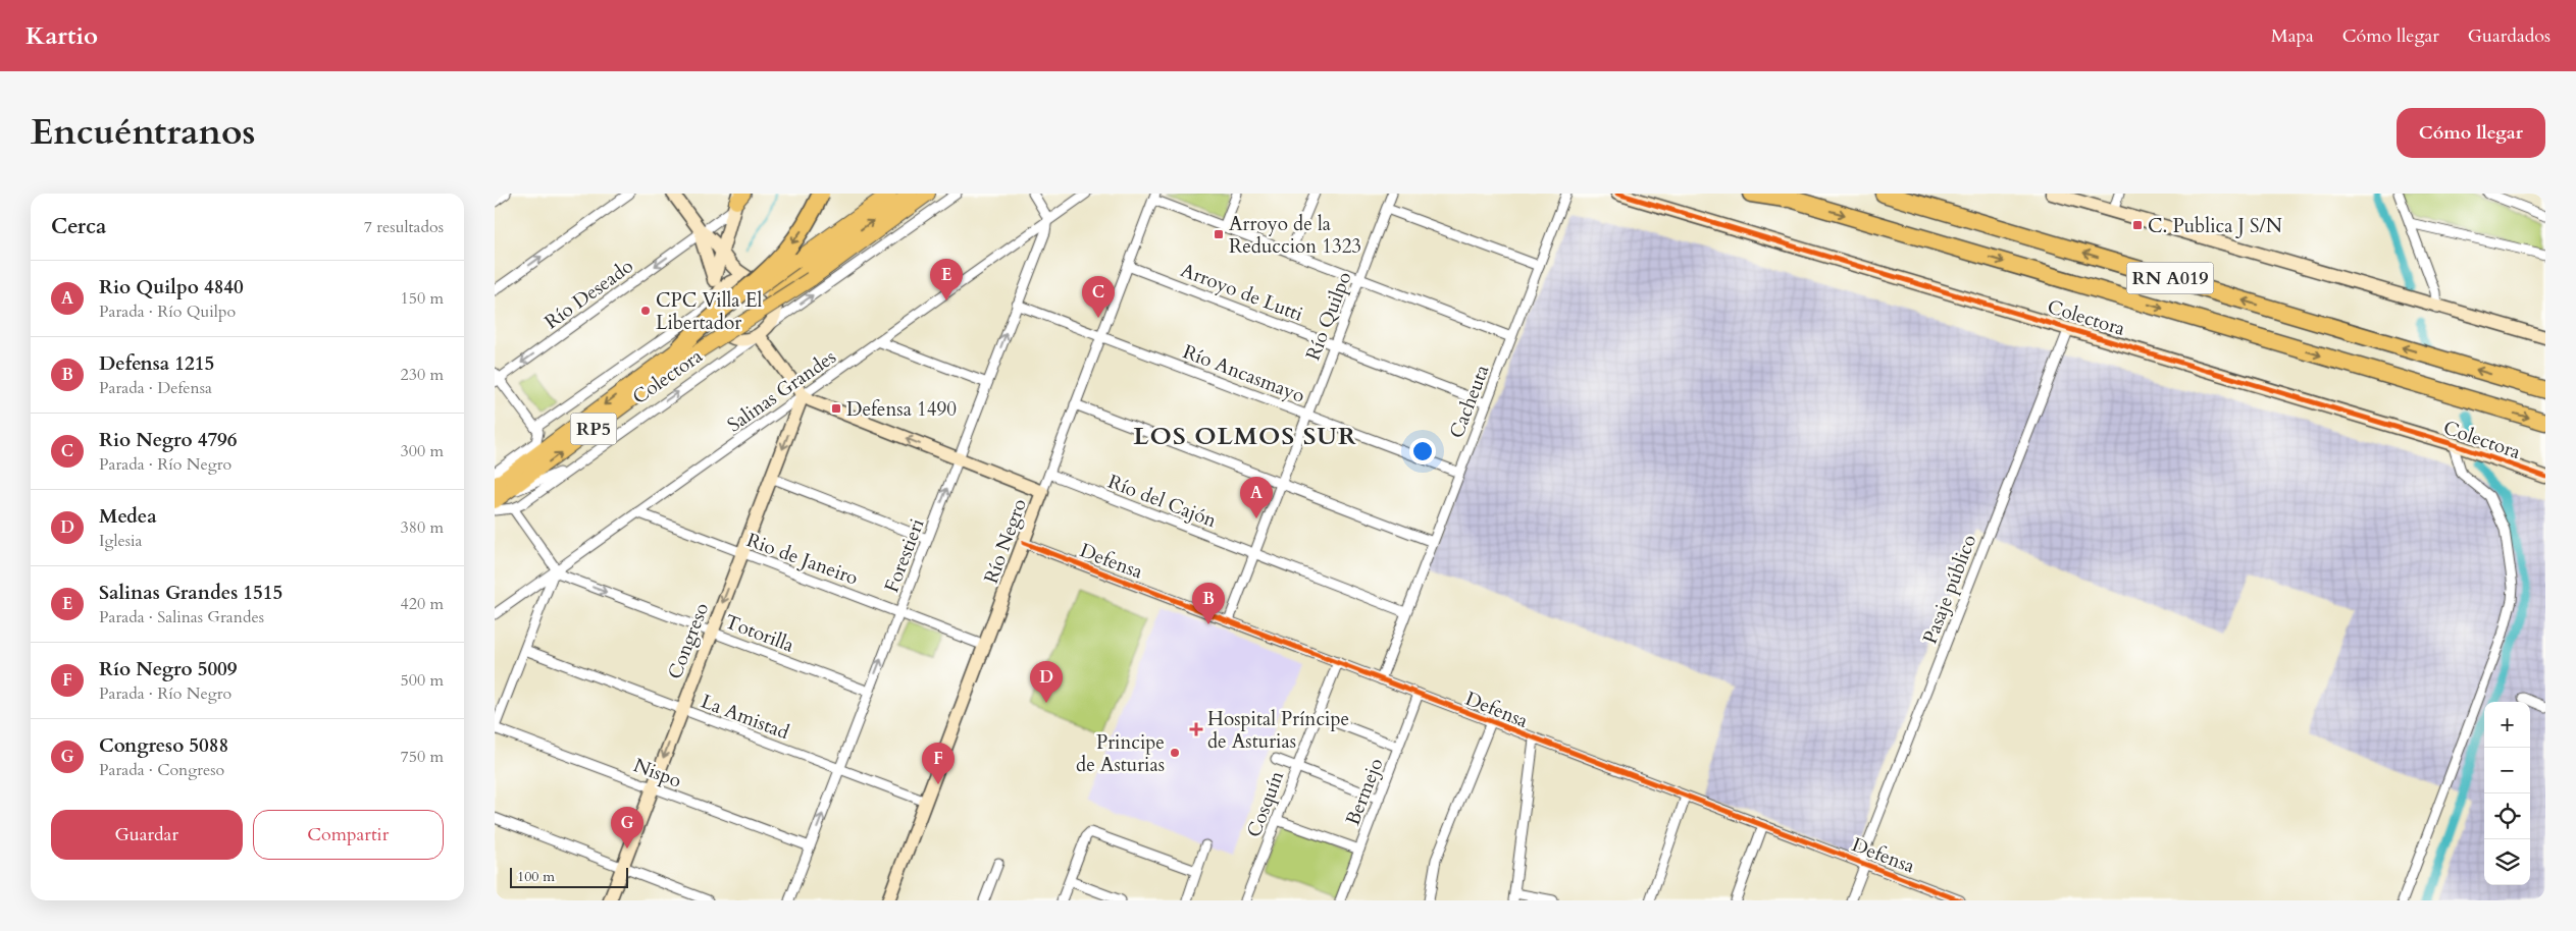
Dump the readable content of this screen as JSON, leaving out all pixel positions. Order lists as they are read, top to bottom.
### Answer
{
  "streets": {
    "highway": ["RN A019"],
    "main road": ["RP5"],
    "street": [
      "Arroyo de Lutti",
      "Río Deseado",
      "Río Quilpo",
      "Colectora",
      "Río Ancasmayo",
      "Salinas Grandes",
      "Cacheuta",
      "Río del Cajón",
      "Río Negro",
      "Forestieri",
      "Rio de Janeiro",
      "Defensa",
      "Pasaje público",
      "Totorilla",
      "Congreso",
      "La Amistad",
      "Nispo",
      "Bermejo",
      "Cosquín"
    ]
  },
  "crossings": [
    ["Arroyo de Lutti", "Río Quilpo"],
    ["Arroyo de Lutti", "Cacheuta"],
    ["Arroyo de Lutti", "Río Negro"],
    ["Río Quilpo", "Río Ancasmayo"],
    ["Río Quilpo", "Río del Cajón"],
    ["Río Quilpo", "Defensa"],
    ["Colectora", "RP5"],
    ["Colectora", "Pasaje público"],
    ["Río Ancasmayo", "Cacheuta"],
    ["Río Ancasmayo", "Río Negro"],
    ["Río Ancasmayo", "Forestieri"],
    ["Salinas Grandes", "Forestieri"],
    ["Salinas Grandes", "Rio de Janeiro"],
    ["Salinas Grandes", "Totorilla"],
    ["Salinas Grandes", "Congreso"],
    ["Cacheuta", "Río del Cajón"],
    ["Cacheuta", "Defensa"],
    ["Río del Cajón", "Río Negro"],
    ["Río Negro", "Rio de Janeiro"],
    ["Río Negro", "Defensa"],
    ["Río Negro", "La Amistad"],
    ["Forestieri", "Rio de Janeiro"],
    ["Forestieri", "Totorilla"],
    ["Forestieri", "La Amistad"],
    ["Forestieri", "Nispo"],
    ["Rio de Janeiro", "Congreso"],
    ["Defensa", "Pasaje público"],
    ["Defensa", "Bermejo"],
    ["Defensa", "Cosquín"],
    ["Totorilla", "Congreso"],
    ["Congreso", "La Amistad"],
    ["Congreso", "Nispo"]
  ],
  "one_way": ["Forestieri", "Totorilla", "Congreso"],
  "districts": ["LOS OLMOS SUR"],
  "places": {
    "transit": ["C. Publica J S/N", "Arroyo de la Reduccion 1323", "Defensa 1490"],
    "other": ["CPC Villa El Libertador", "Principe de Asturias"],
    "health": ["Hospital Príncipe de Asturias"]
  },
  "scale_bar": "100 m",
  "page": {
    "header": "Kartio",
    "nav": ["Mapa", "Cómo llegar", "Guardados"],
    "title": "Encuéntranos",
    "buttons": [
      "Cómo llegar",
      ["Guardar", "Compartir"]
    ],
    "heading": ["Cerca", "7 resultados"],
    "pins": [
      "E",
      "C",
      "A",
      "B",
      "D",
      "F",
      "G"
    ],
    "list": [
      {
        "mark": "A",
        "name": "Rio Quilpo 4840",
        "note": "Parada · Río Quilpo",
        "value": "150 m"
      },
      {
        "mark": "B",
        "name": "Defensa 1215",
        "note": "Parada · Defensa",
        "value": "230 m"
      },
      {
        "mark": "C",
        "name": "Rio Negro 4796",
        "note": "Parada · Río Negro",
        "value": "300 m"
      },
      {
        "mark": "D",
        "name": "Medea",
        "note": "Iglesia",
        "value": "380 m"
      },
      {
        "mark": "E",
        "name": "Salinas Grandes 1515",
        "note": "Parada · Salinas Grandes",
        "value": "420 m"
      },
      {
        "mark": "F",
        "name": "Río Negro 5009",
        "note": "Parada · Río Negro",
        "value": "500 m"
      },
      {
        "mark": "G",
        "name": "Congreso 5088",
        "note": "Parada · Congreso",
        "value": "750 m"
      }
    ],
    "map_buttons": ["+", "−"],
    "scale": "100 m"
  }
}
